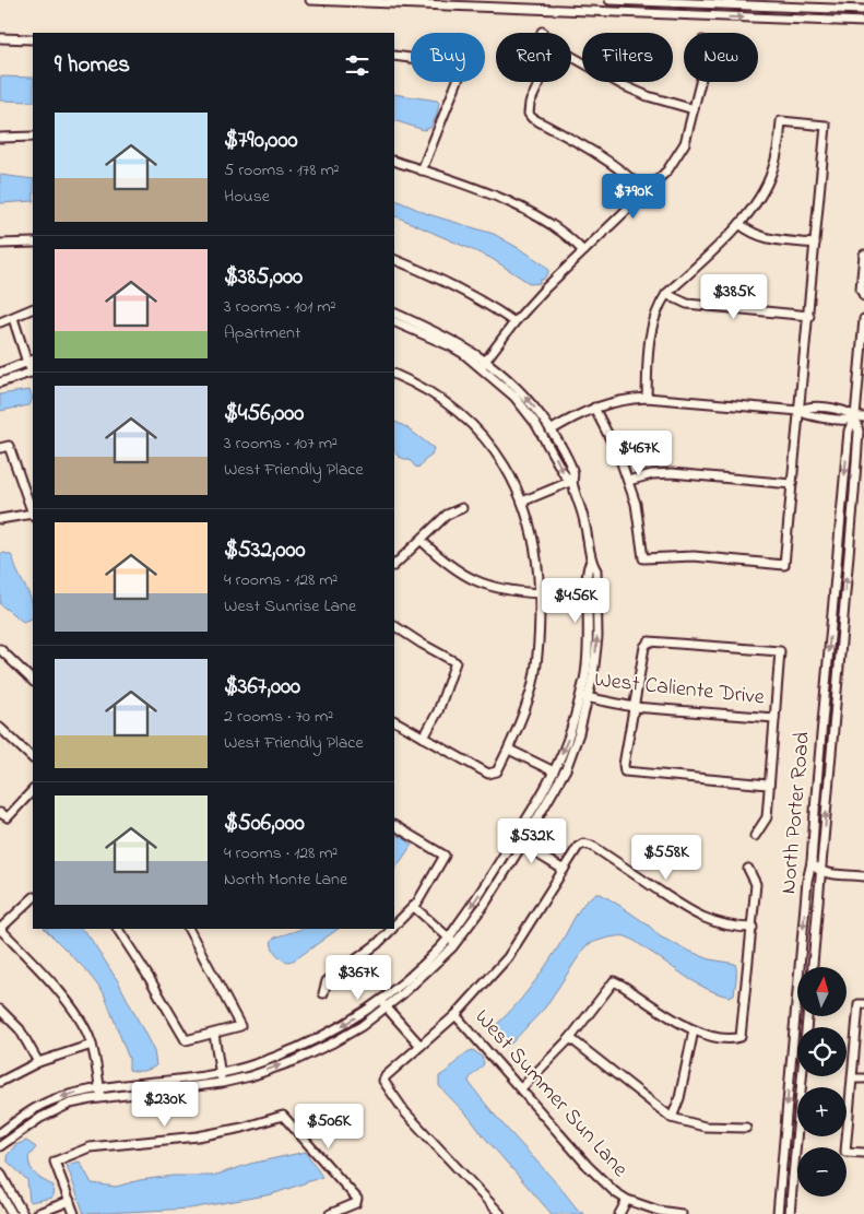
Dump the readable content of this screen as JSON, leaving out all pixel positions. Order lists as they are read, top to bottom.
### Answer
{
  "streets": {
    "street": ["West Caliente Drive", "North Porter Road", "West Summer Sun Lane"]
  },
  "north": "top",
  "page": {
    "chip": [
      "Buy",
      "Rent",
      "Filters",
      "New"
    ],
    "heading": "9 homes",
    "list": [
      {
        "name": "$790,000",
        "note": "5 rooms · 178 m² · House"
      },
      {
        "name": "$385,000",
        "note": "3 rooms · 101 m² · Apartment"
      },
      {
        "name": "$456,000",
        "note": "3 rooms · 107 m² · West Friendly Place"
      },
      {
        "name": "$532,000",
        "note": "4 rooms · 128 m² · West Sunrise Lane"
      },
      {
        "name": "$367,000",
        "note": "2 rooms · 70 m² · West Friendly Place"
      },
      {
        "name": "$506,000",
        "note": "4 rooms · 128 m² · North Monte Lane"
      }
    ],
    "price": [
      "$790K",
      "$385K",
      "$467K",
      "$456K",
      "$532K",
      "$558K",
      "$367K",
      "$230K",
      "$506K"
    ],
    "map_buttons": ["+", "−"]
  }
}
